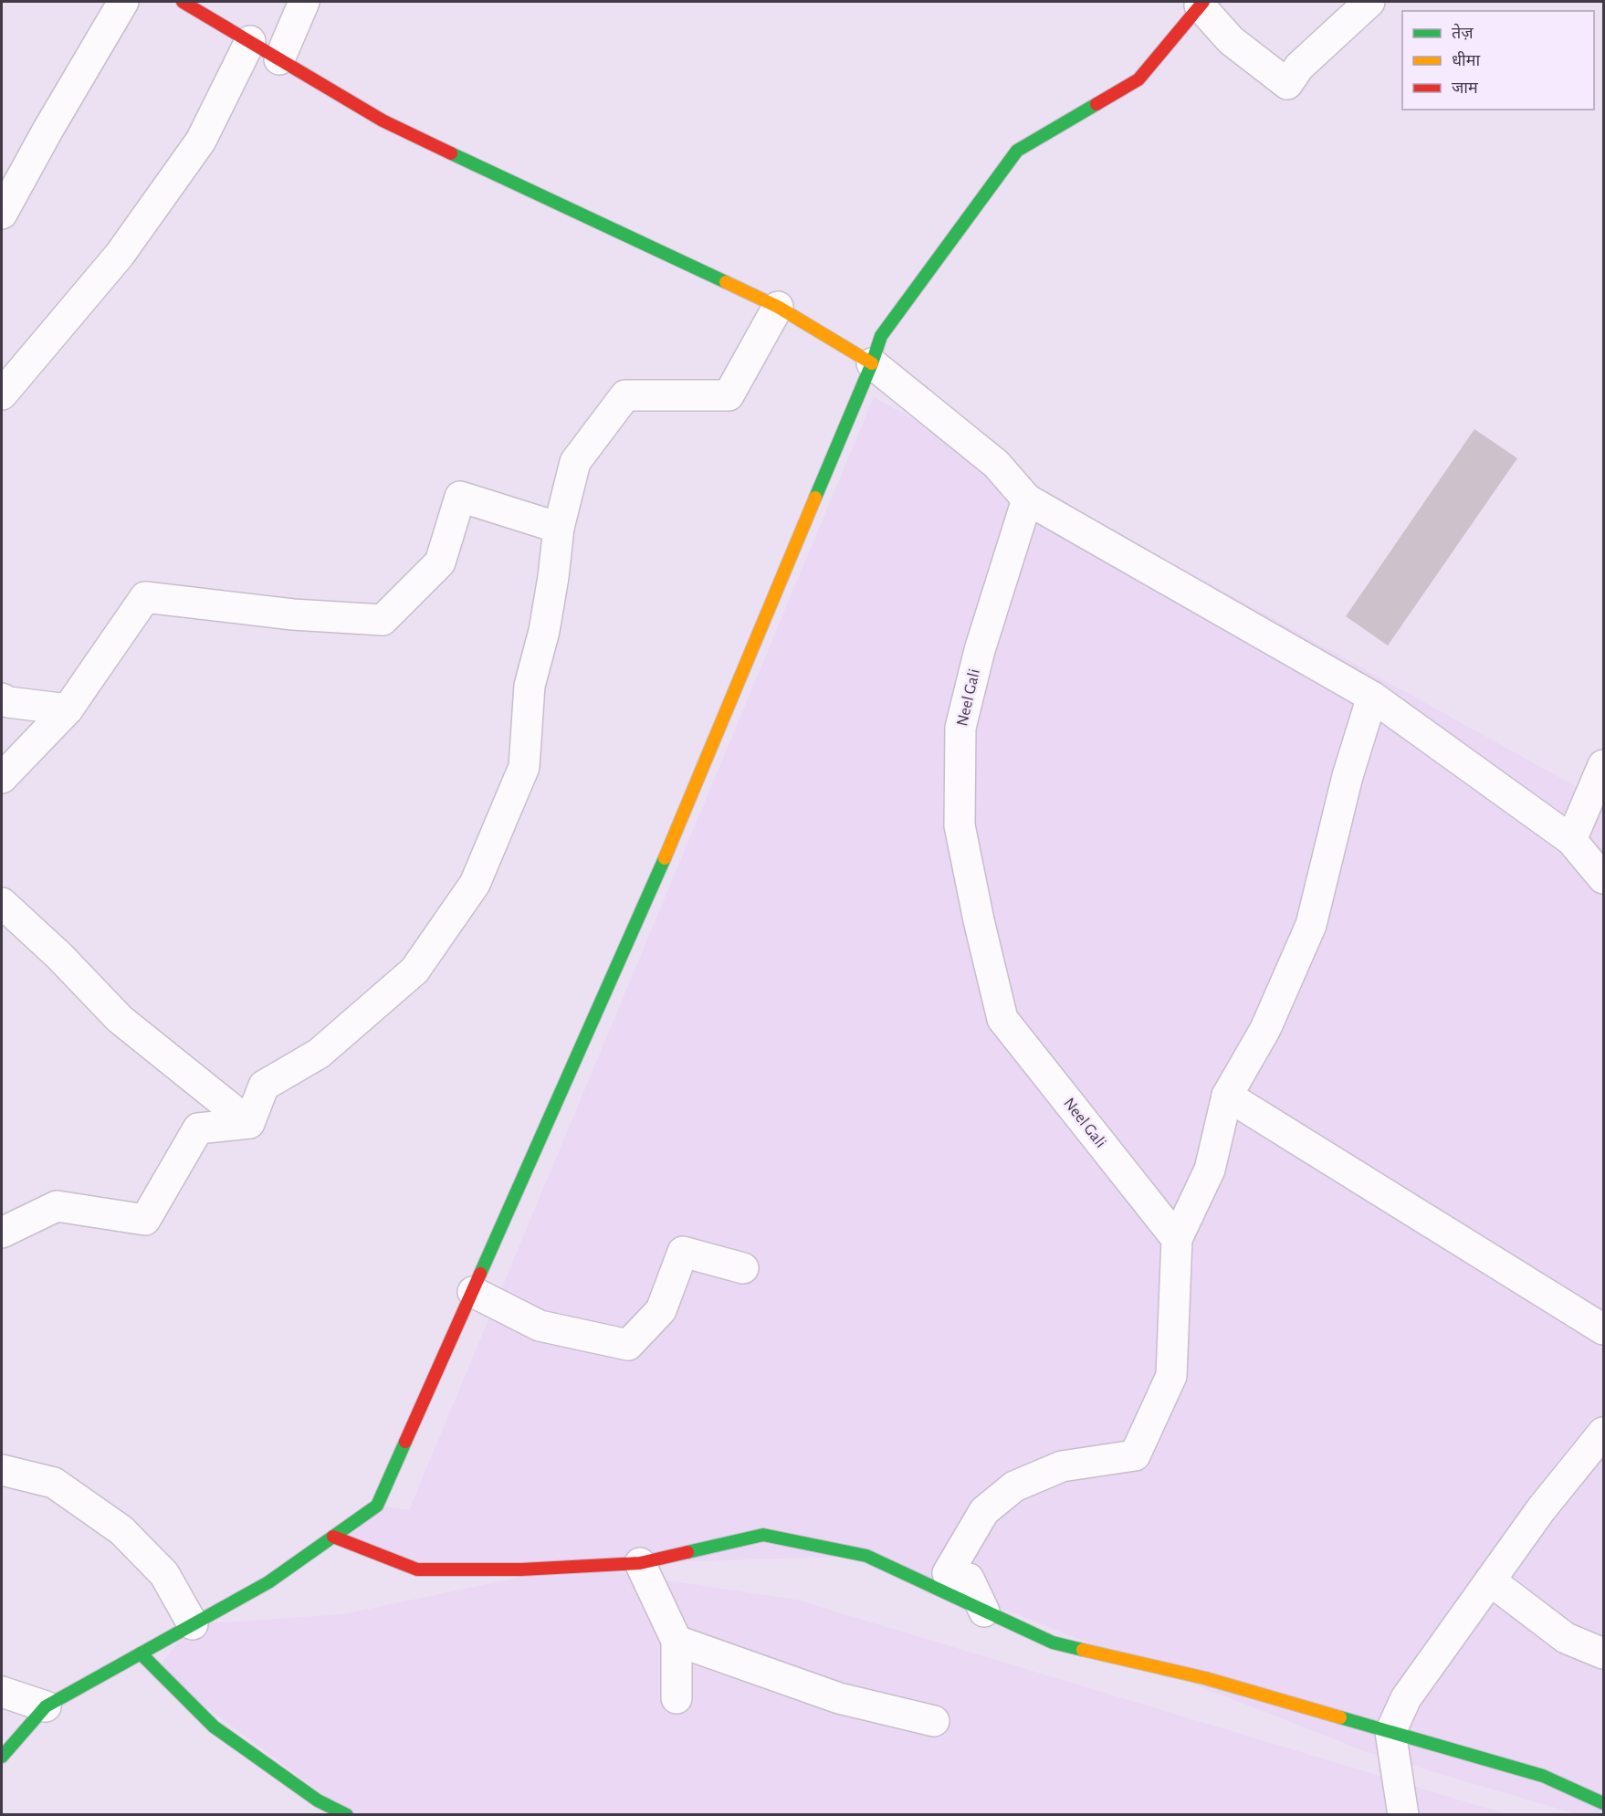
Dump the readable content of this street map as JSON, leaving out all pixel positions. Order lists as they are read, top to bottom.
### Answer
{
  "streets": {
    "street": ["Neel Gali"]
  },
  "legend": ["तेज़", "धीमा", "जाम"]
}
